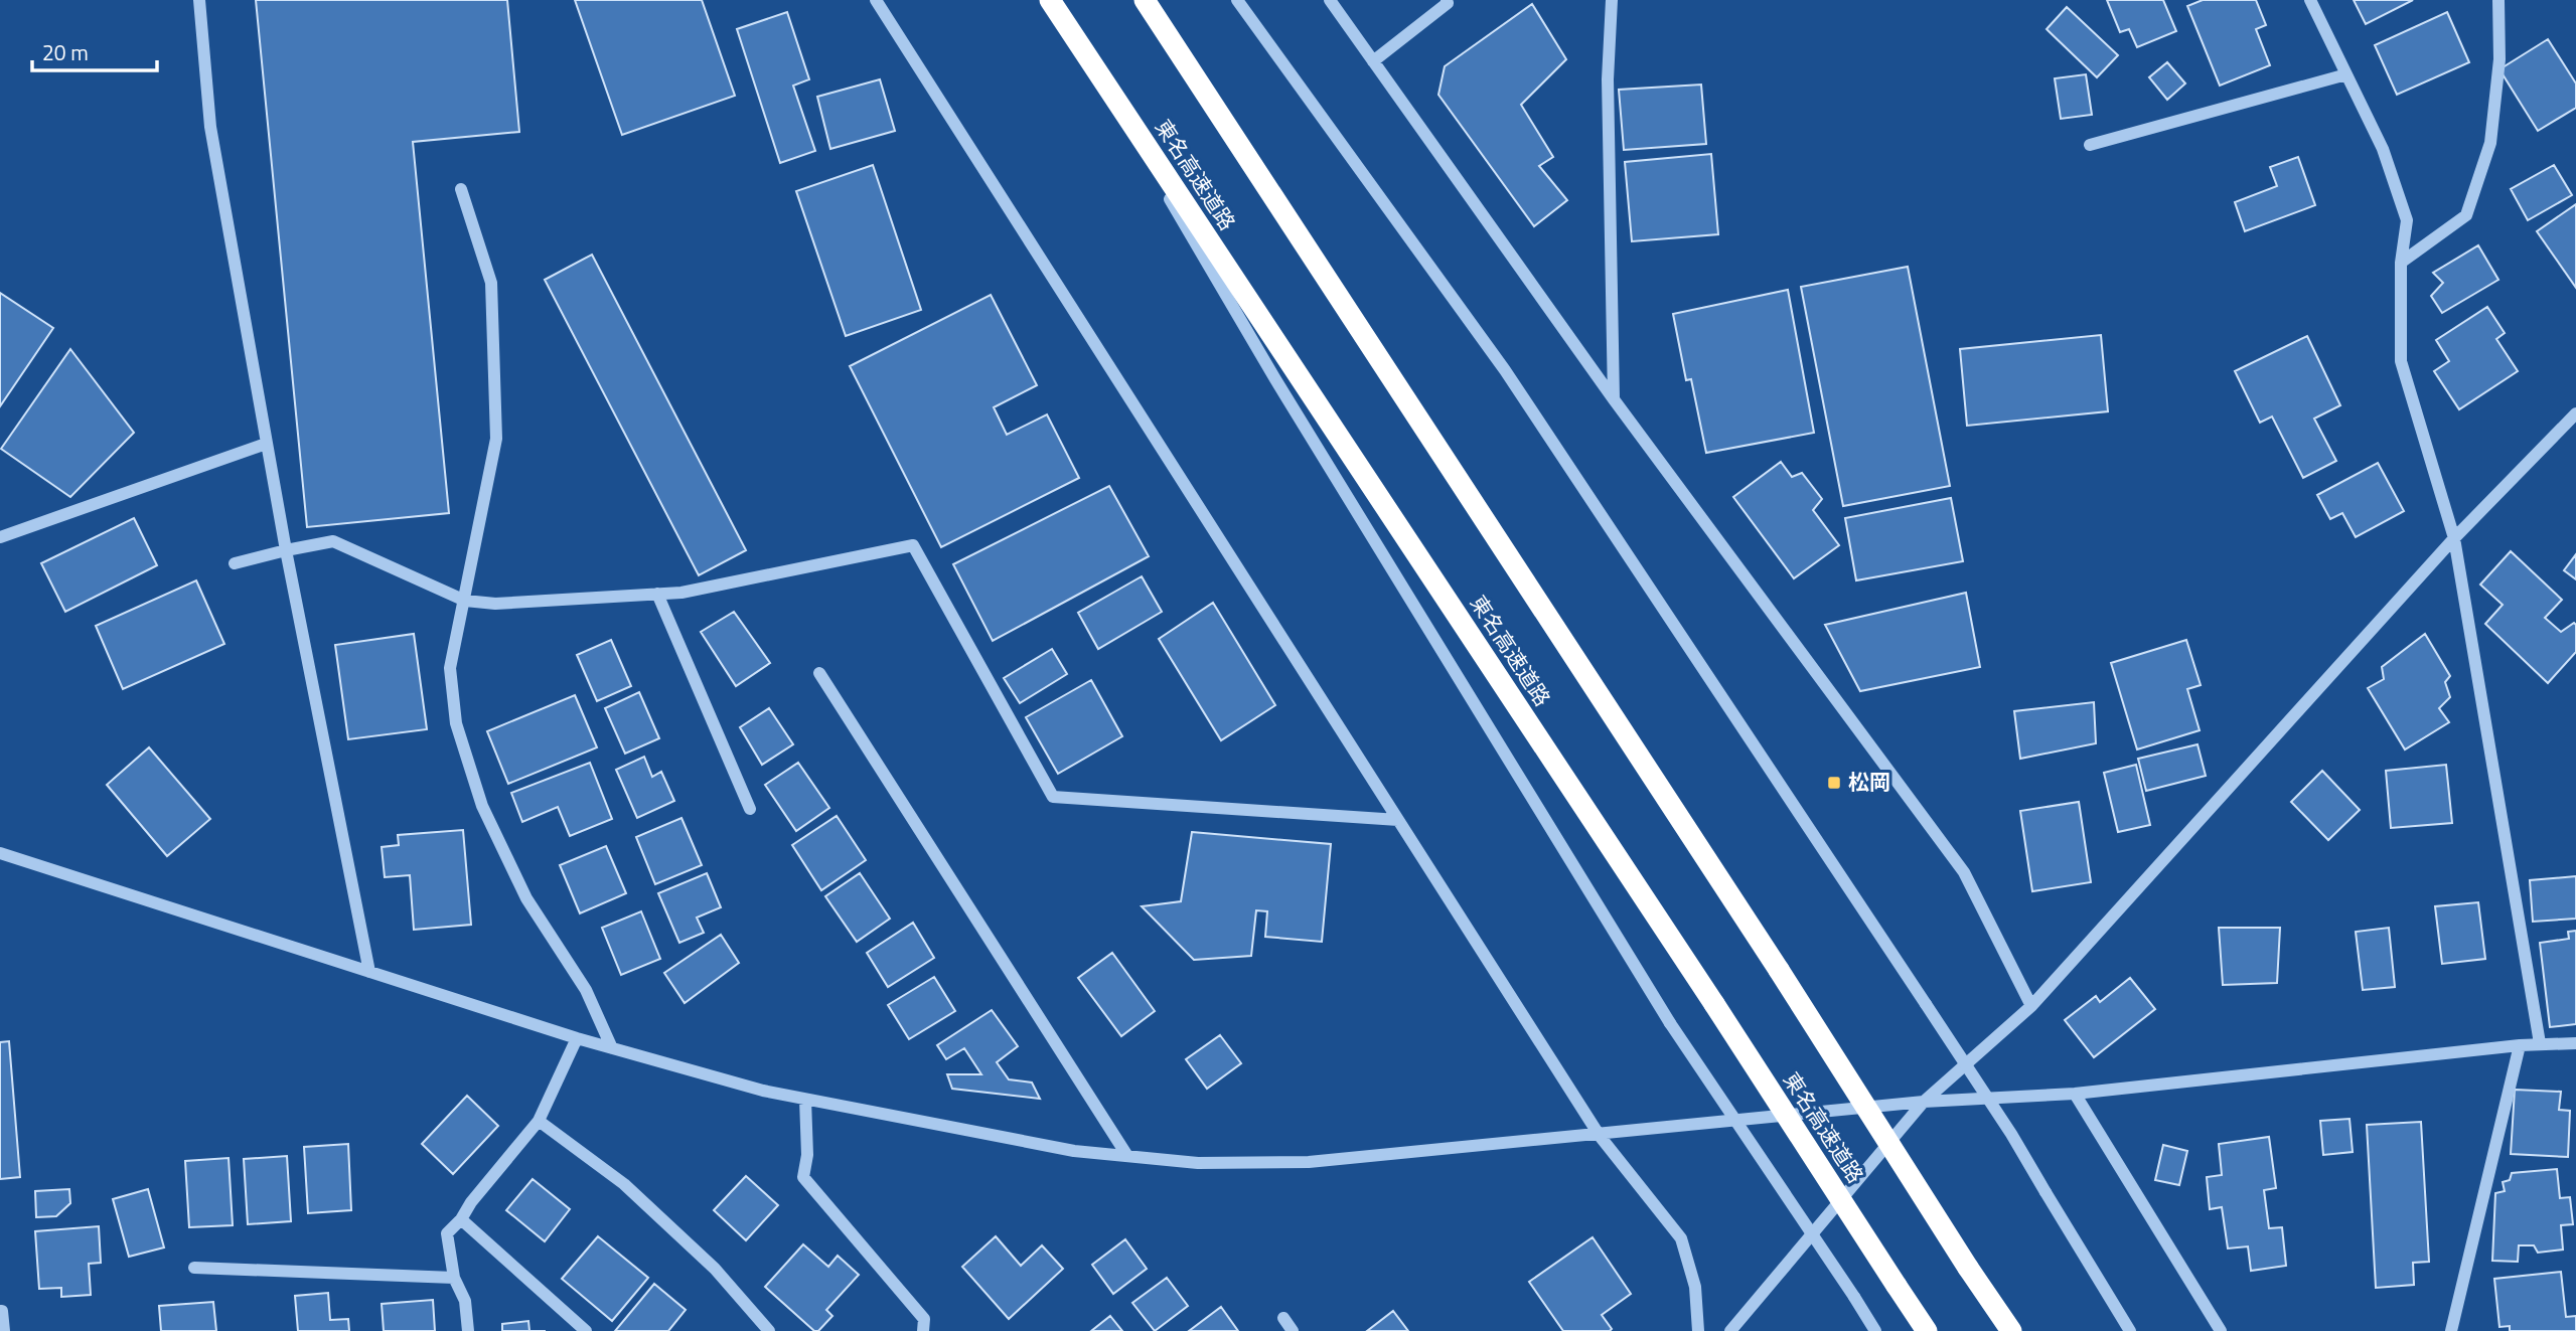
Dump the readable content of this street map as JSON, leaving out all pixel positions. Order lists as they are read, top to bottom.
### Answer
{
  "streets": {
    "highway": ["東名高速道路"]
  },
  "places": {
    "transit": ["松岡"]
  },
  "scale_bar": "20 m"
}
